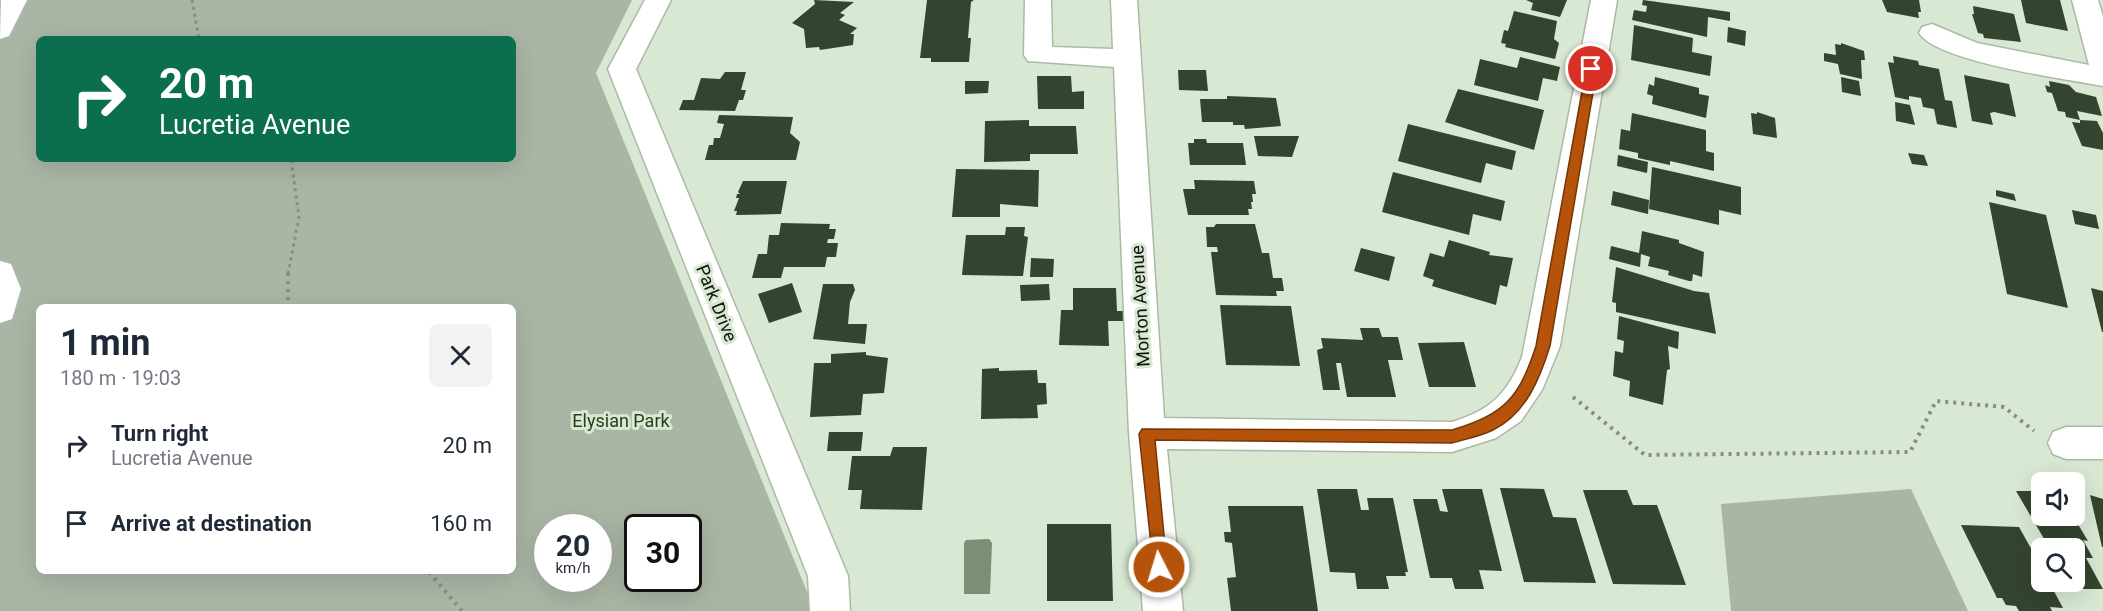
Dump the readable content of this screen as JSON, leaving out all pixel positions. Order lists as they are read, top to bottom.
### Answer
{
  "streets": {
    "street": ["Park Drive", "Morton Avenue"]
  },
  "parks": ["Elysian Park"],
  "page": {
    "turn": ["20 m", "Lucretia Avenue"],
    "heading": ["1 min", "180 m · 19:03"],
    "list": [
      {
        "name": "Turn right",
        "note": "Lucretia Avenue",
        "value": "20 m"
      },
      {
        "name": "Arrive at destination",
        "value": "160 m"
      }
    ],
    "speed": "20 km/h",
    "limit": "30"
  }
}
